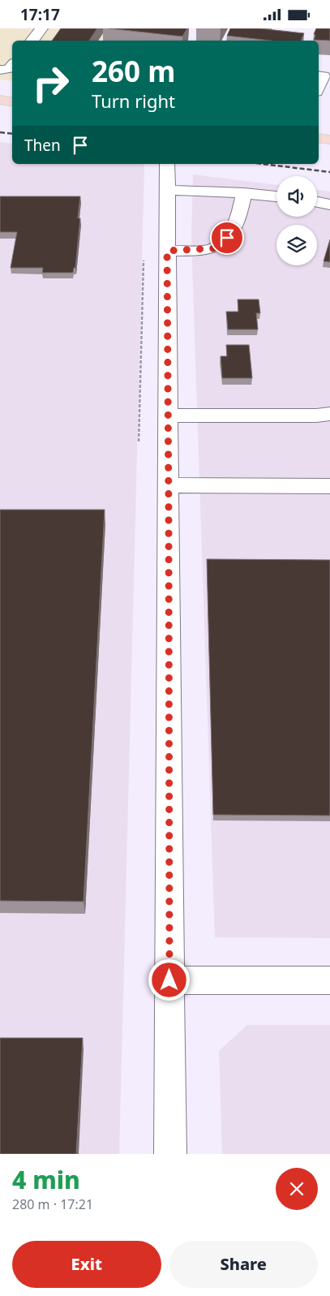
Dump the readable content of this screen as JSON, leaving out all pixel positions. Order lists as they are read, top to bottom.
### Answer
{
  "page": {
    "status": "17:17",
    "turn": ["260 m", "Turn right"],
    "then": "Then",
    "heading": ["4 min", "280 m · 17:21"],
    "buttons": ["Exit", "Share"]
  }
}
